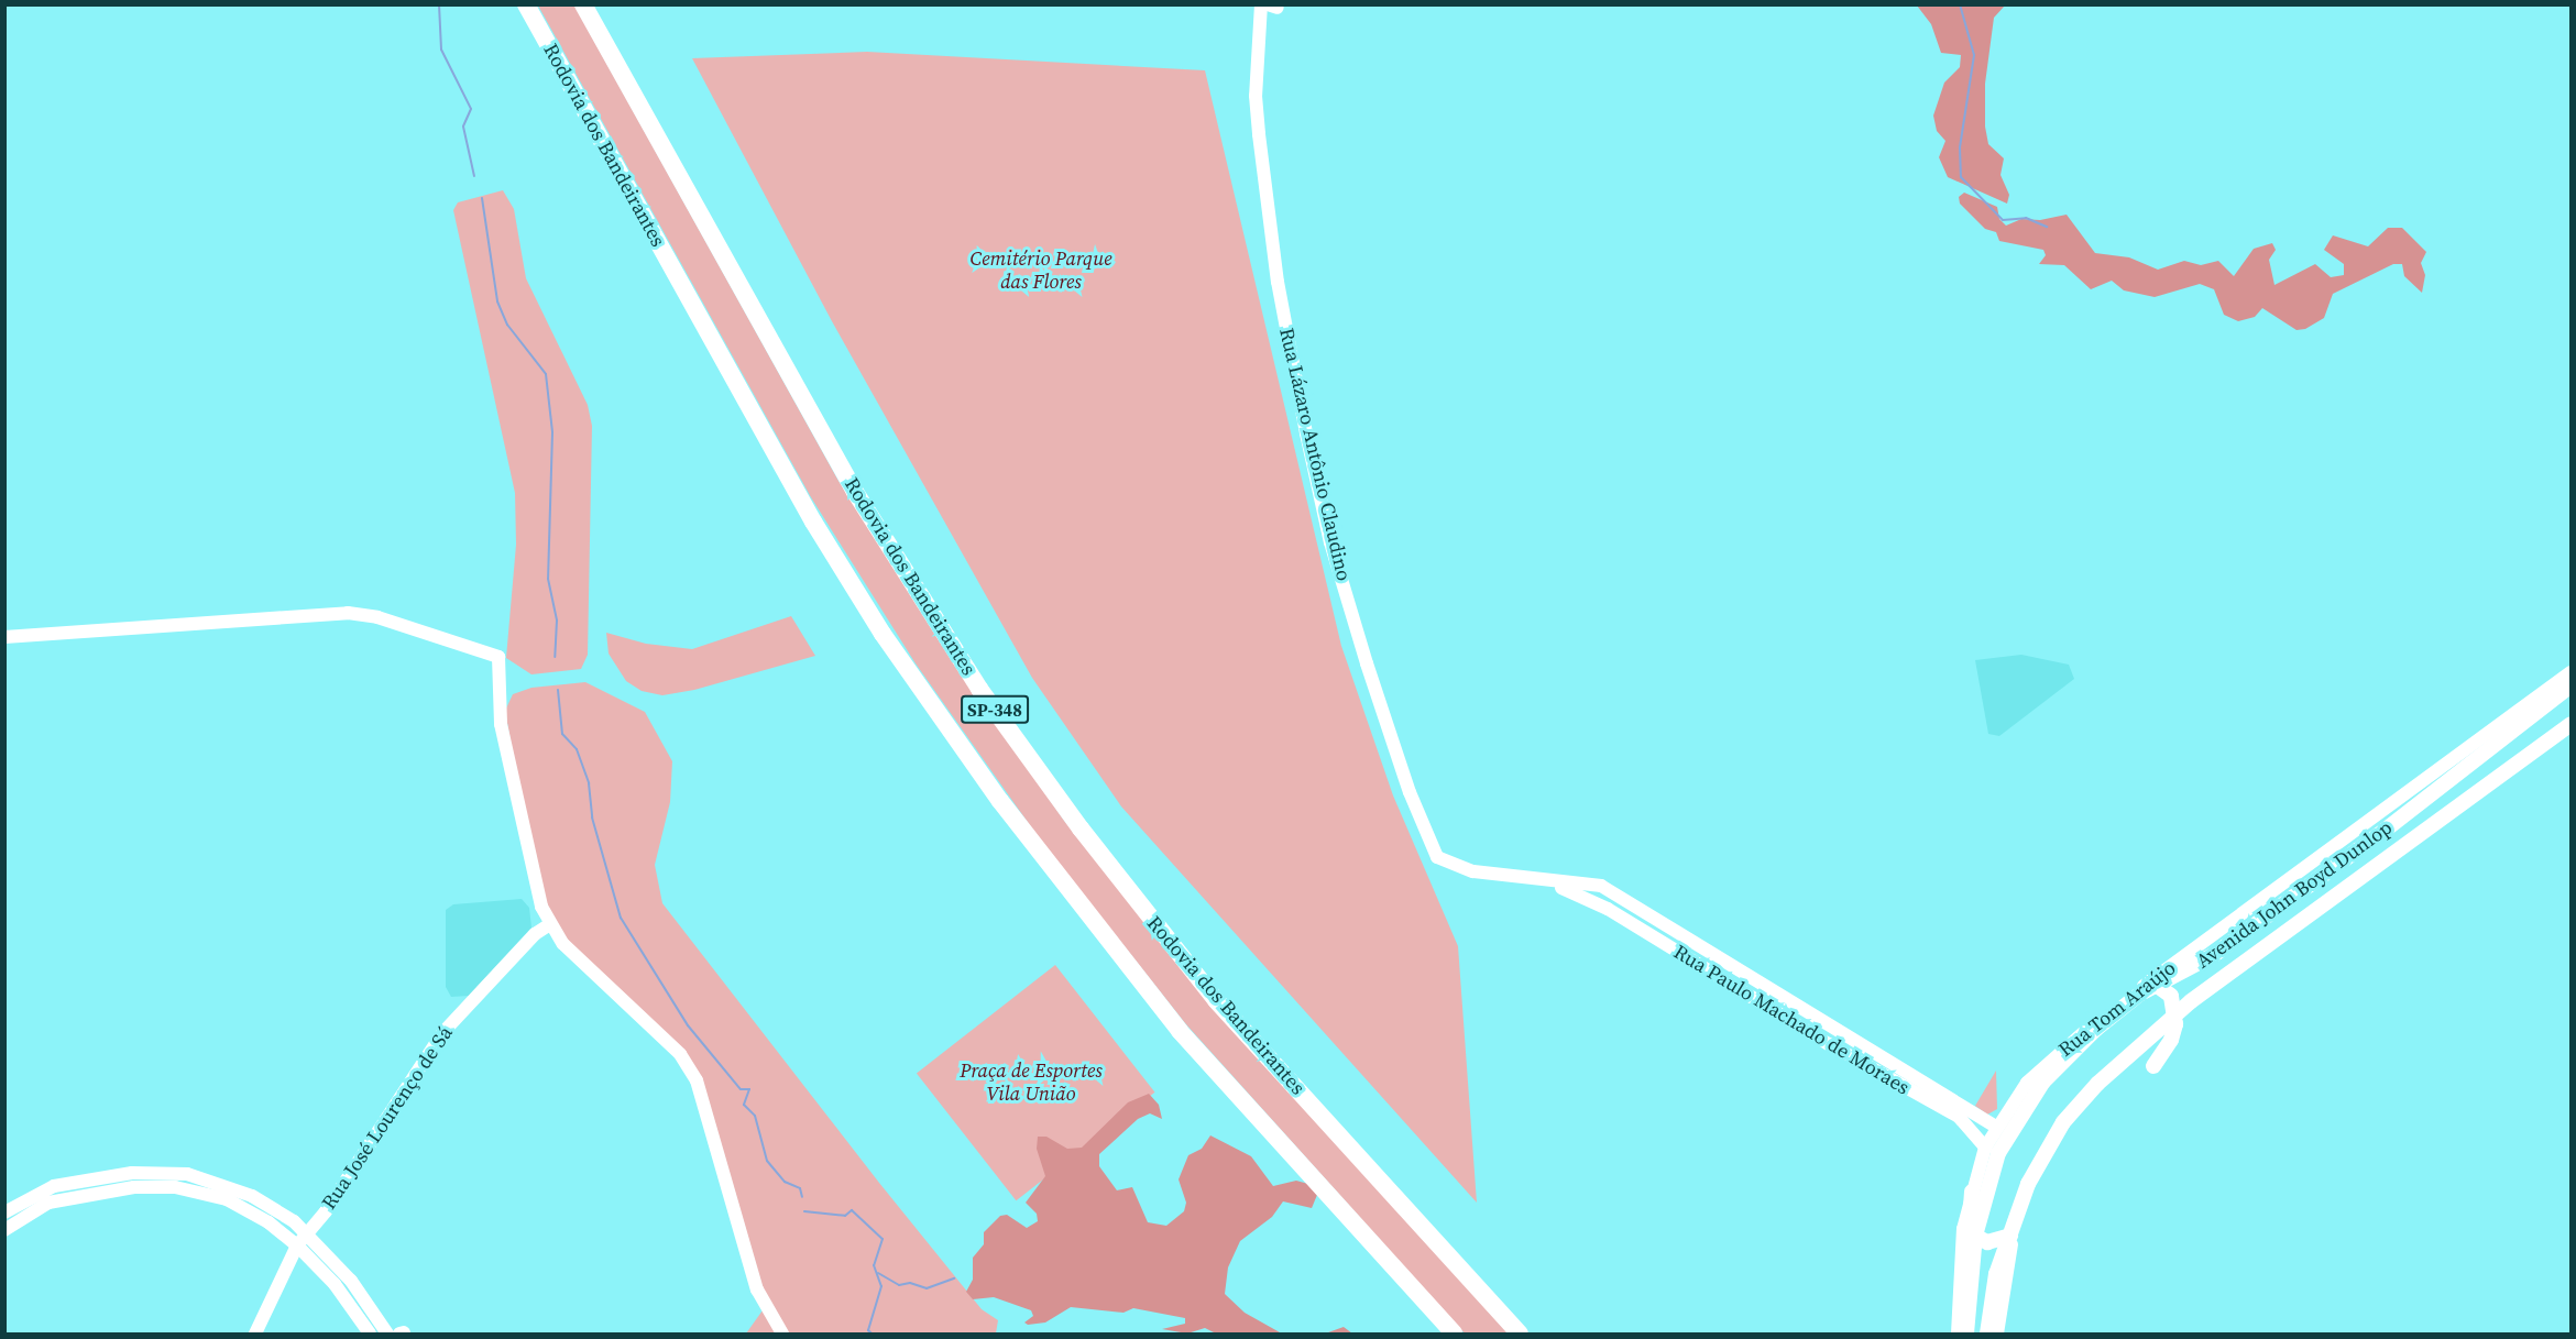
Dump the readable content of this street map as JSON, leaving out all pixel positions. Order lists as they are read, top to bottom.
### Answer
{
  "streets": {
    "highway": ["Rodovia dos Bandeirantes", "SP-348"],
    "main road": [
      "Rua Lázaro Antônio Claudino",
      "Avenida John Boyd Dunlop",
      "Rua Tom Araújo",
      "Rua Paulo Machado de Moraes",
      "Rua José Lourenço de Sá"
    ]
  },
  "crossings": [
    ["Rua Lázaro Antônio Claudino", "Rua Paulo Machado de Moraes"],
    ["Avenida John Boyd Dunlop", "Rua Tom Araújo"],
    ["Rua Tom Araújo", "Rua Paulo Machado de Moraes"]
  ],
  "parks": ["Cemitério Parque das Flores", "Praça de Esportes Vila União"]
}
